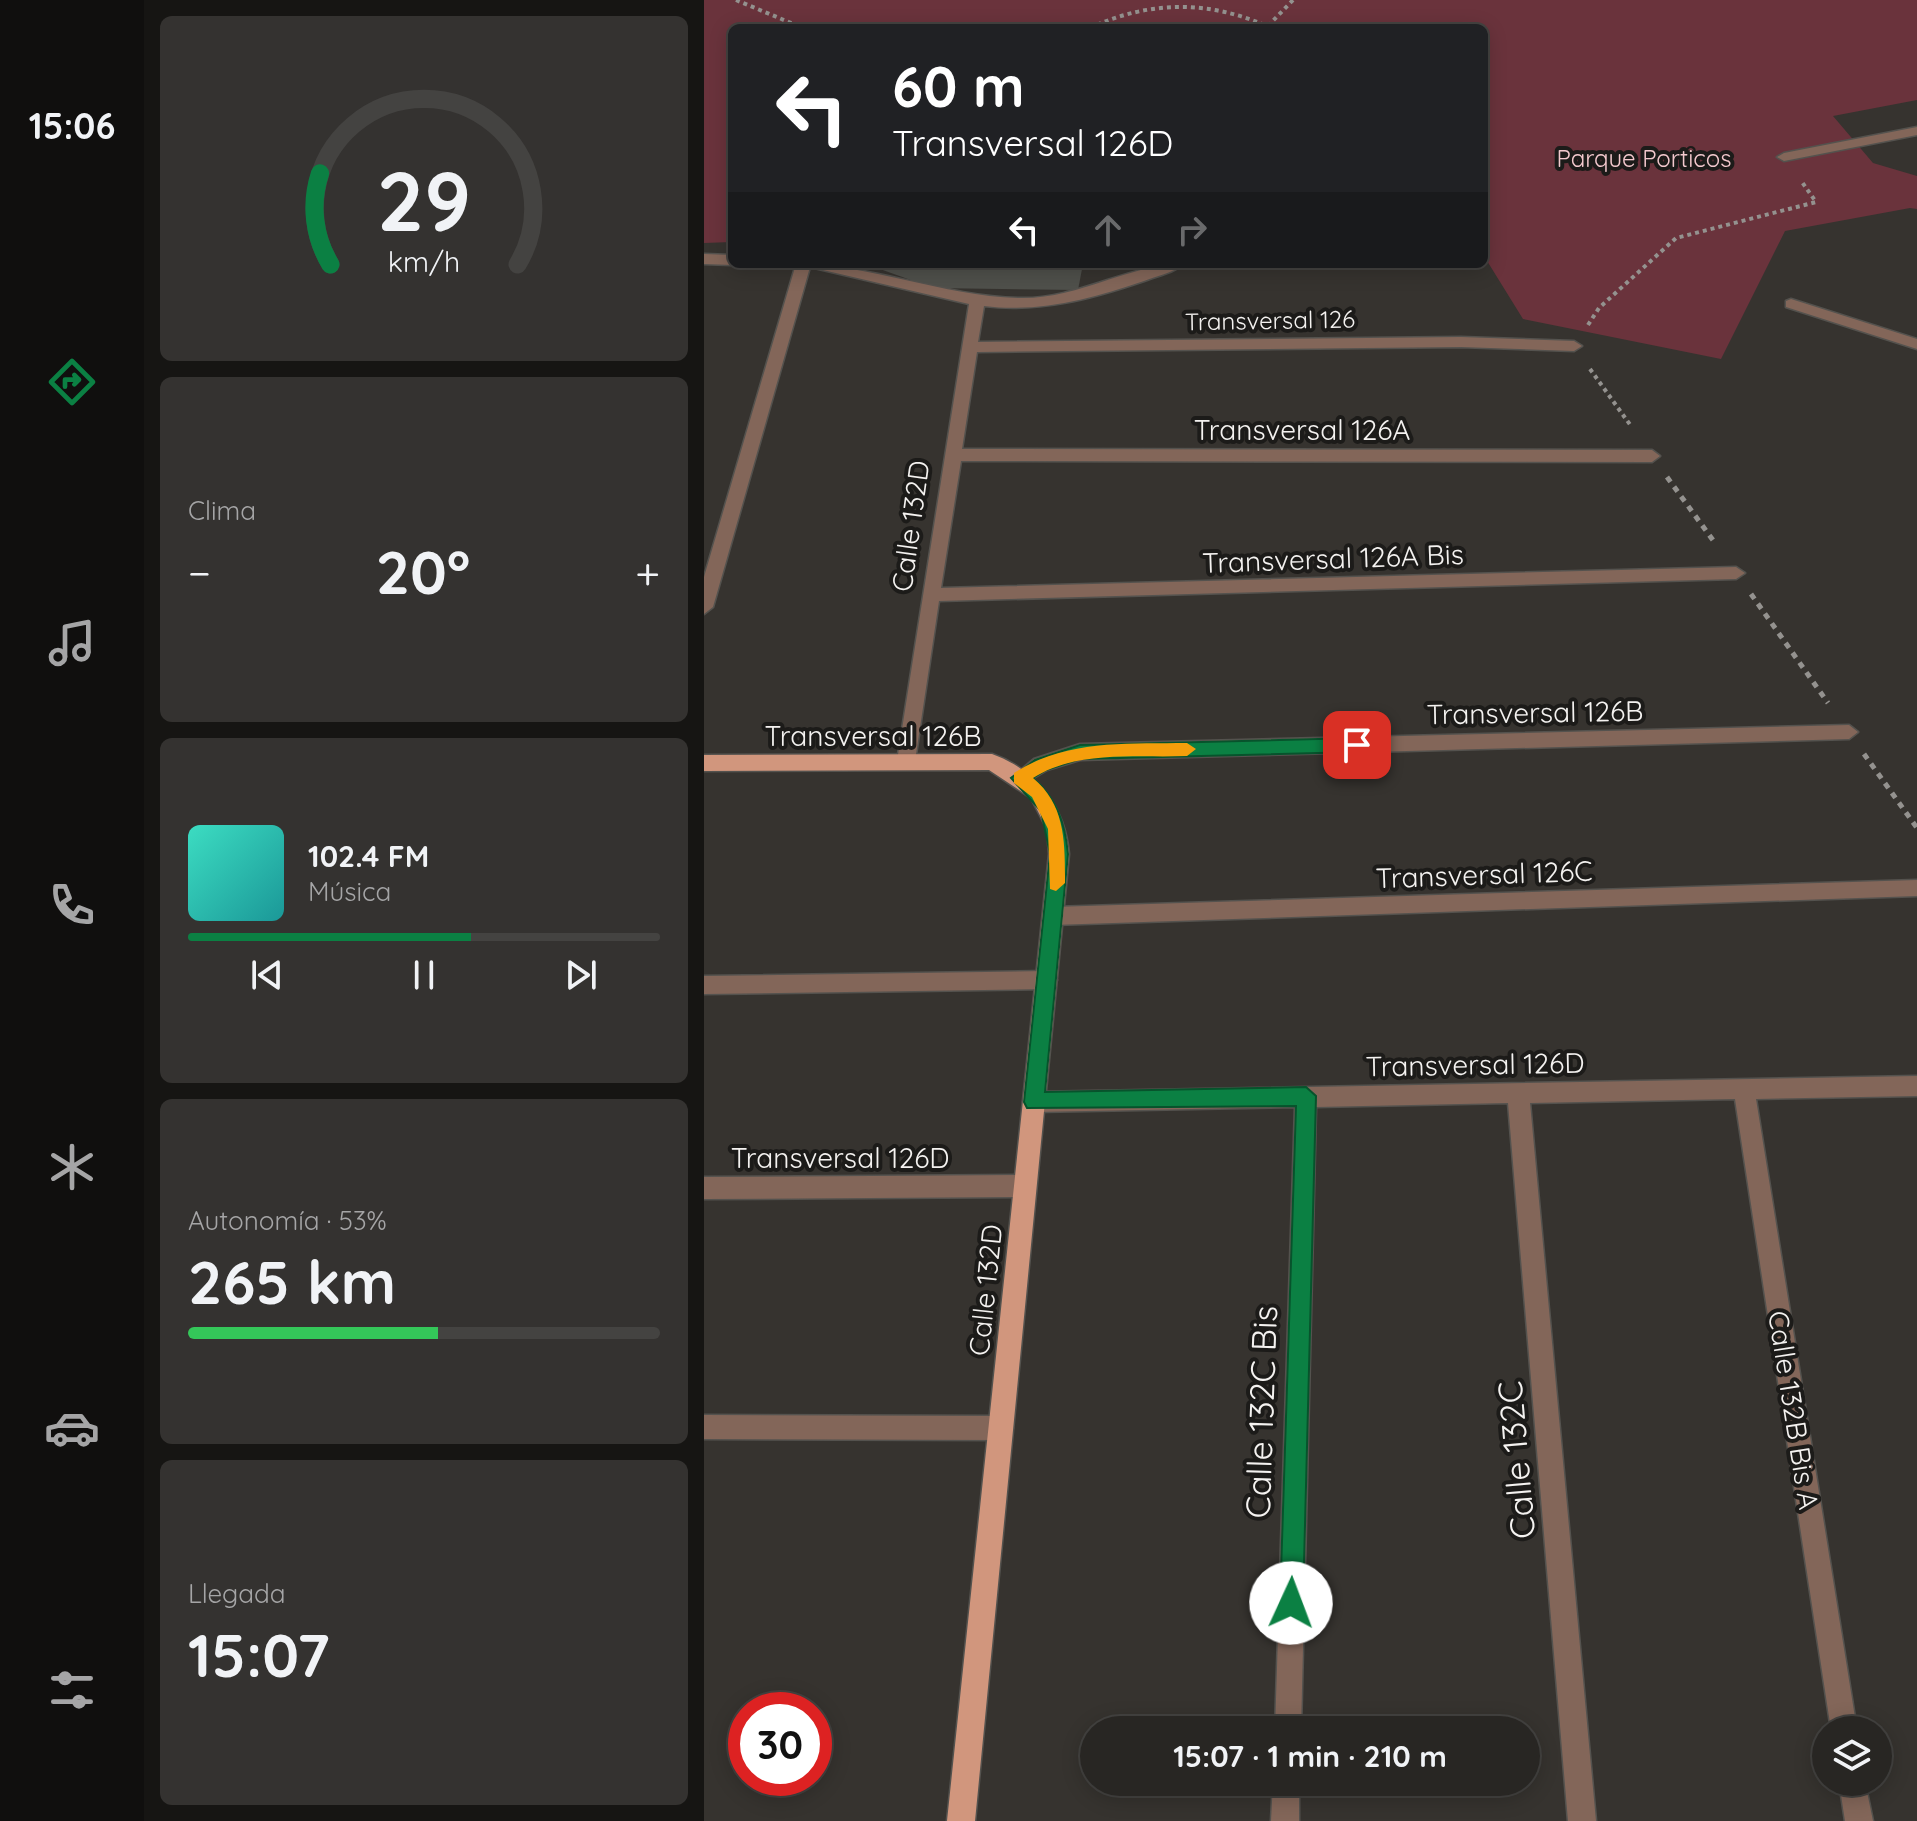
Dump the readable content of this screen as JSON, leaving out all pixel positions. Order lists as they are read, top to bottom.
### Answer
{
  "streets": {
    "main road": ["Calle 132D", "Transversal 126B"],
    "street": [
      "Transversal 126",
      "Transversal 126A",
      "Transversal 126A Bis",
      "Transversal 126C",
      "Transversal 126D",
      "Calle 132B Bis A",
      "Calle 132C Bis",
      "Calle 132C"
    ]
  },
  "crossings": [
    ["Transversal 126", "Calle 132D"],
    ["Transversal 126A", "Calle 132D"],
    ["Calle 132D", "Transversal 126A Bis"],
    ["Calle 132D", "Transversal 126B"],
    ["Calle 132D", "Transversal 126C"],
    ["Calle 132D", "Transversal 126D"],
    ["Transversal 126D", "Calle 132B Bis A"],
    ["Transversal 126D", "Calle 132C Bis"],
    ["Transversal 126D", "Calle 132C"]
  ],
  "parks": ["Parque Porticos"],
  "page": {
    "tabs": "15:06",
    "turn": ["60 m", "Transversal 126D"],
    "tile": [
      "Clima",
      ["Autonomía · 53%", "265 km"],
      ["Llegada", "15:07"]
    ],
    "heat": ["−", "20°", "+"],
    "song": ["102.4 FM", "Música"],
    "limit": "30",
    "trip": "15:07 · 1 min · 210 m",
    "gauge": ["29", "km/h"]
  }
}
